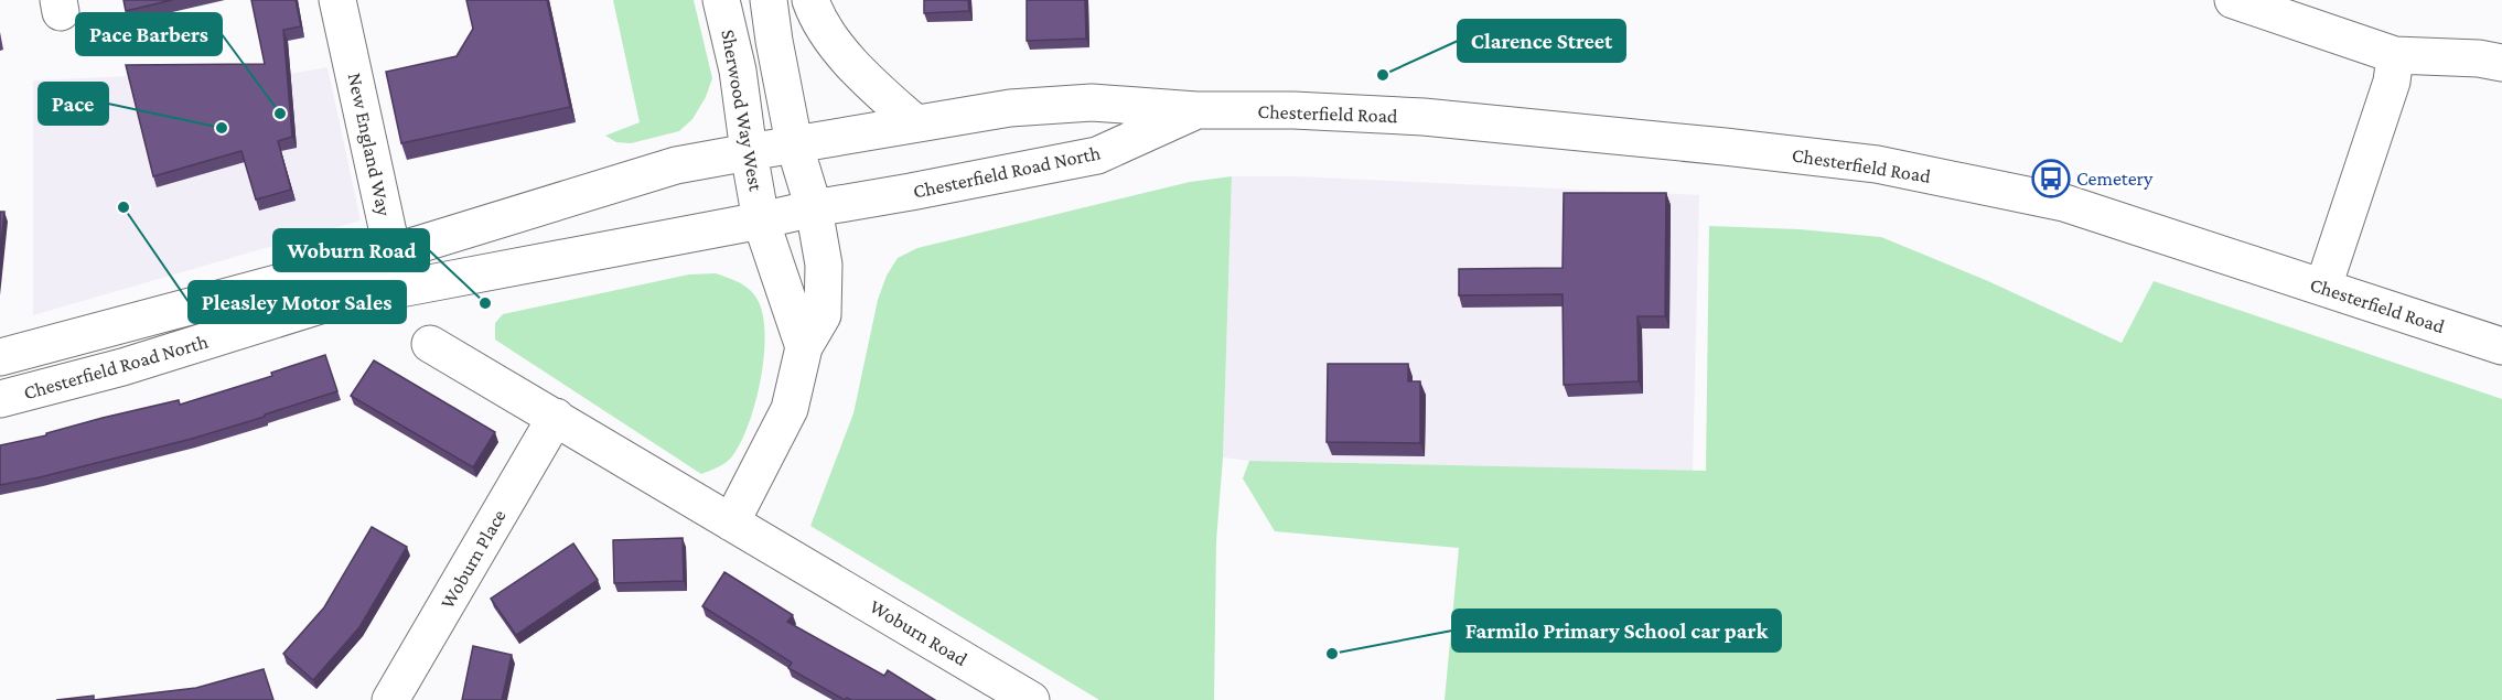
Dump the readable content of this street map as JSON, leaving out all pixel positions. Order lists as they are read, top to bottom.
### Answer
{
  "streets": {
    "main road": [
      "Sherwood Way West",
      "Chesterfield Road",
      "New England Way",
      "Chesterfield Road North",
      "Woburn Place",
      "Woburn Road"
    ]
  },
  "crossings": [
    ["Sherwood Way West", "Chesterfield Road North"],
    ["Chesterfield Road", "Chesterfield Road North"],
    ["New England Way", "Chesterfield Road North"],
    ["Woburn Place", "Woburn Road"]
  ],
  "places": {
    "other": [
      "Clarence Street",
      "Pace Barbers",
      "Pace",
      "Pleasley Motor Sales",
      "Woburn Road",
      "Farmilo Primary School car park"
    ],
    "bus stop": ["Cemetery"]
  }
}
